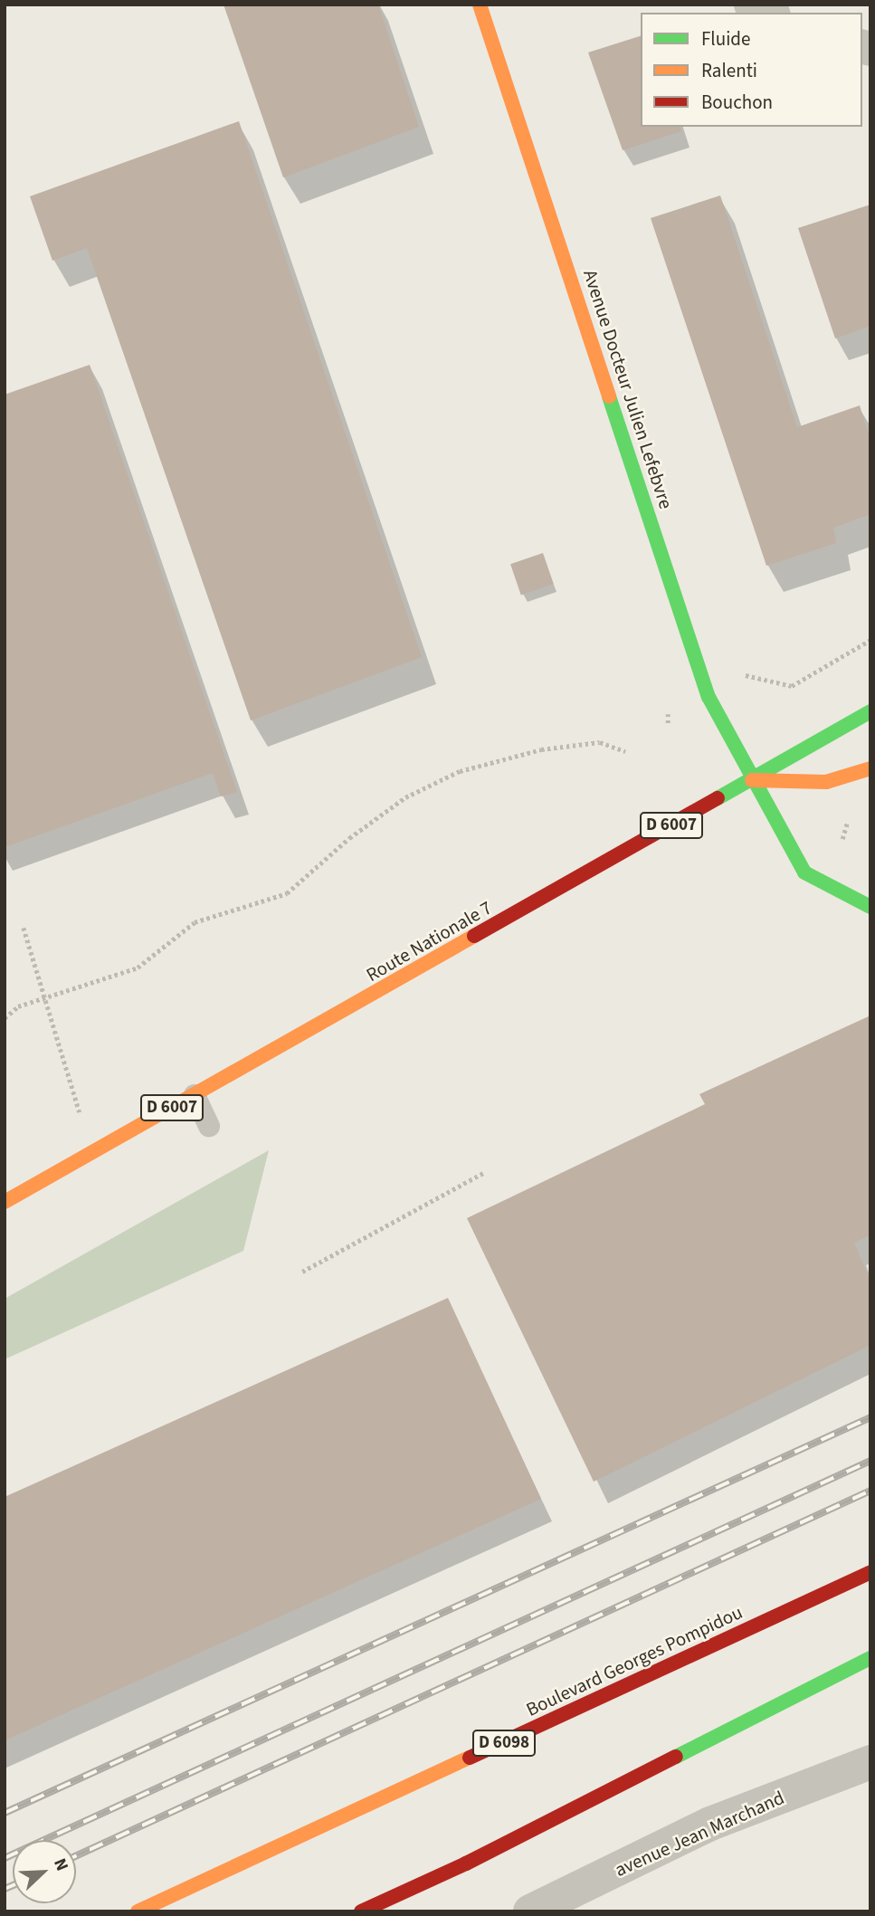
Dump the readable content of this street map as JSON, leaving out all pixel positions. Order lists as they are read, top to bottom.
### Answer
{
  "streets": {
    "main road": [
      "Avenue Docteur Julien Lefebvre",
      "D 6007",
      "Route Nationale 7",
      "Boulevard Georges Pompidou",
      "D 6098"
    ],
    "street": ["avenue Jean Marchand"]
  },
  "crossings": [
    ["Avenue Docteur Julien Lefebvre", "Route Nationale 7"]
  ],
  "legend": ["Fluide", "Ralenti", "Bouchon"],
  "north": "top right"
}
